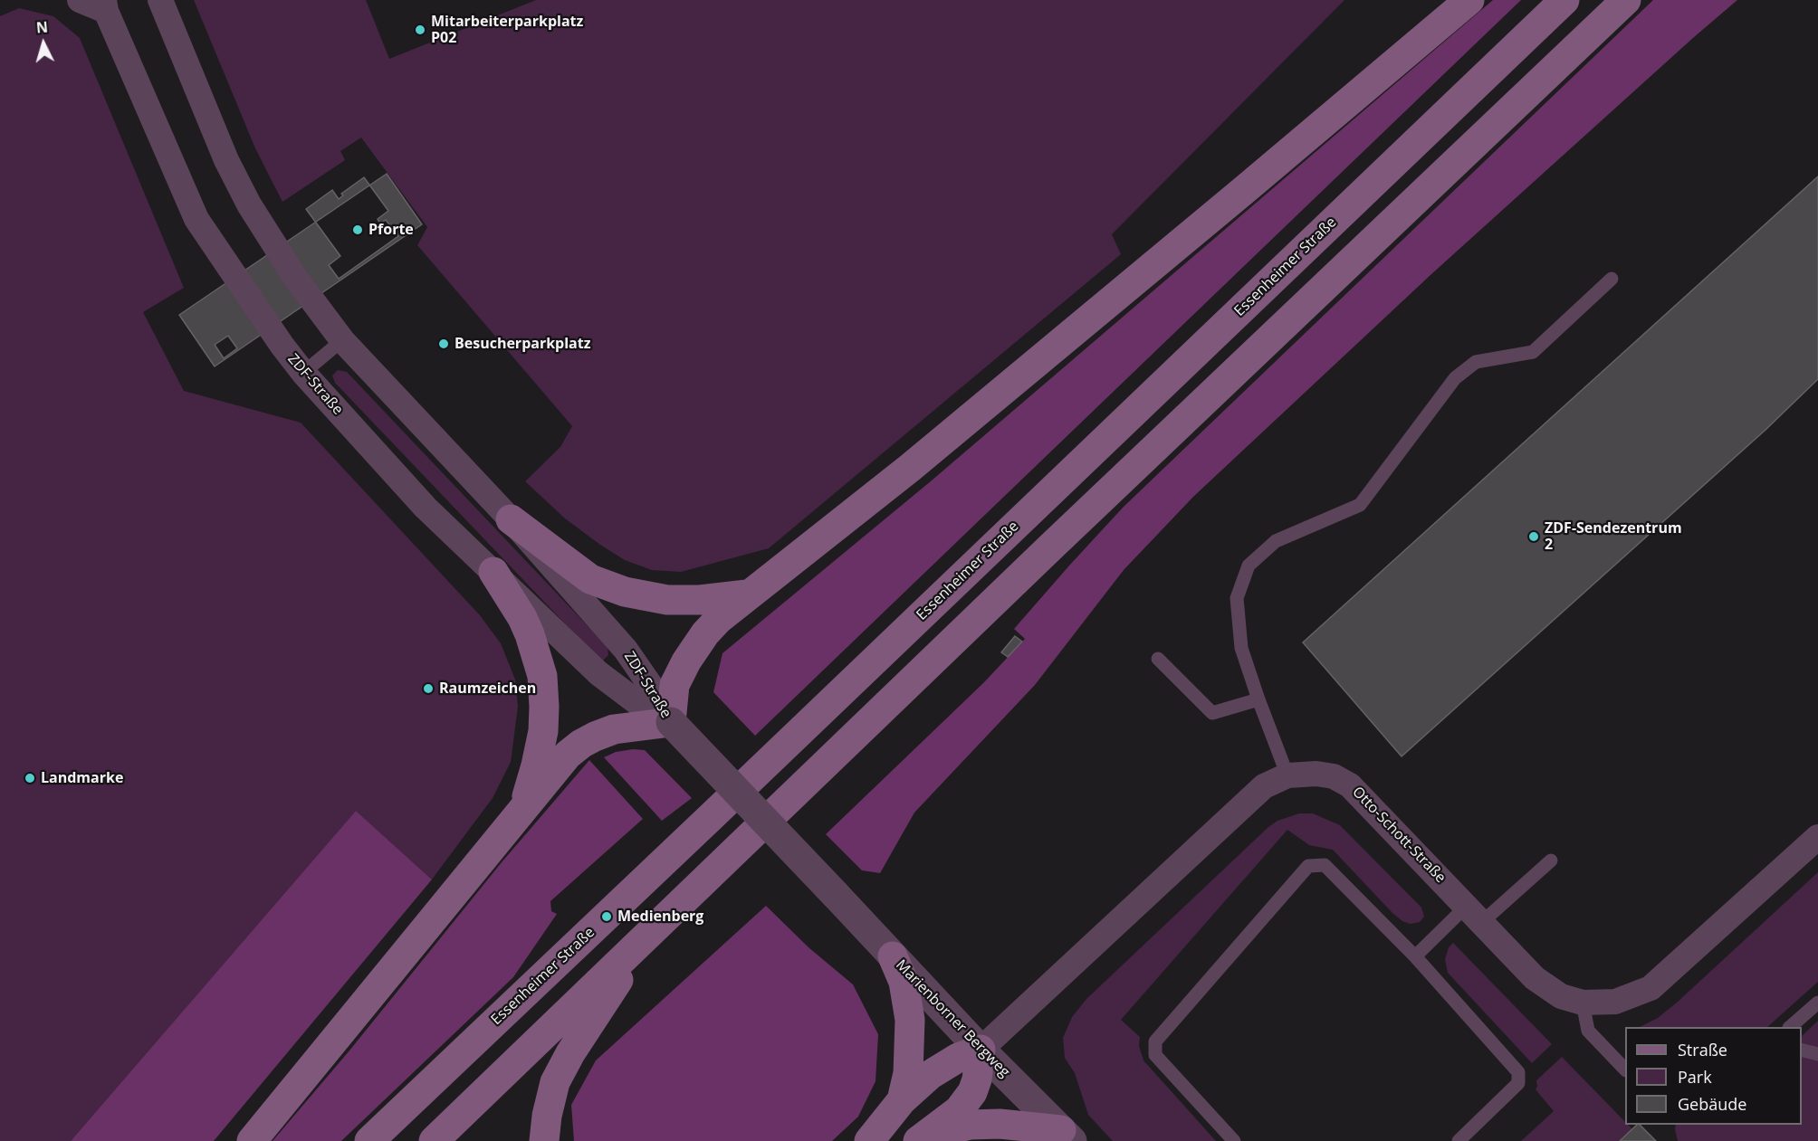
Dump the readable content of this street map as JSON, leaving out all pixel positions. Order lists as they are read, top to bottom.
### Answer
{
  "streets": {
    "main road": ["Essenheimer Straße"],
    "street": ["ZDF-Straße", "Otto-Schott-Straße", "Marienborner Bergweg"]
  },
  "crossings": [
    ["ZDF-Straße", "Marienborner Bergweg"],
    ["Otto-Schott-Straße", "Marienborner Bergweg"]
  ],
  "places": [
    "Mitarbeiterparkplatz P02",
    "Pforte",
    "Besucherparkplatz",
    "ZDF-Sendezentrum 2",
    "Raumzeichen",
    "Landmarke",
    "Medienberg"
  ],
  "legend": ["Straße", "Park", "Gebäude"],
  "north": "top"
}
